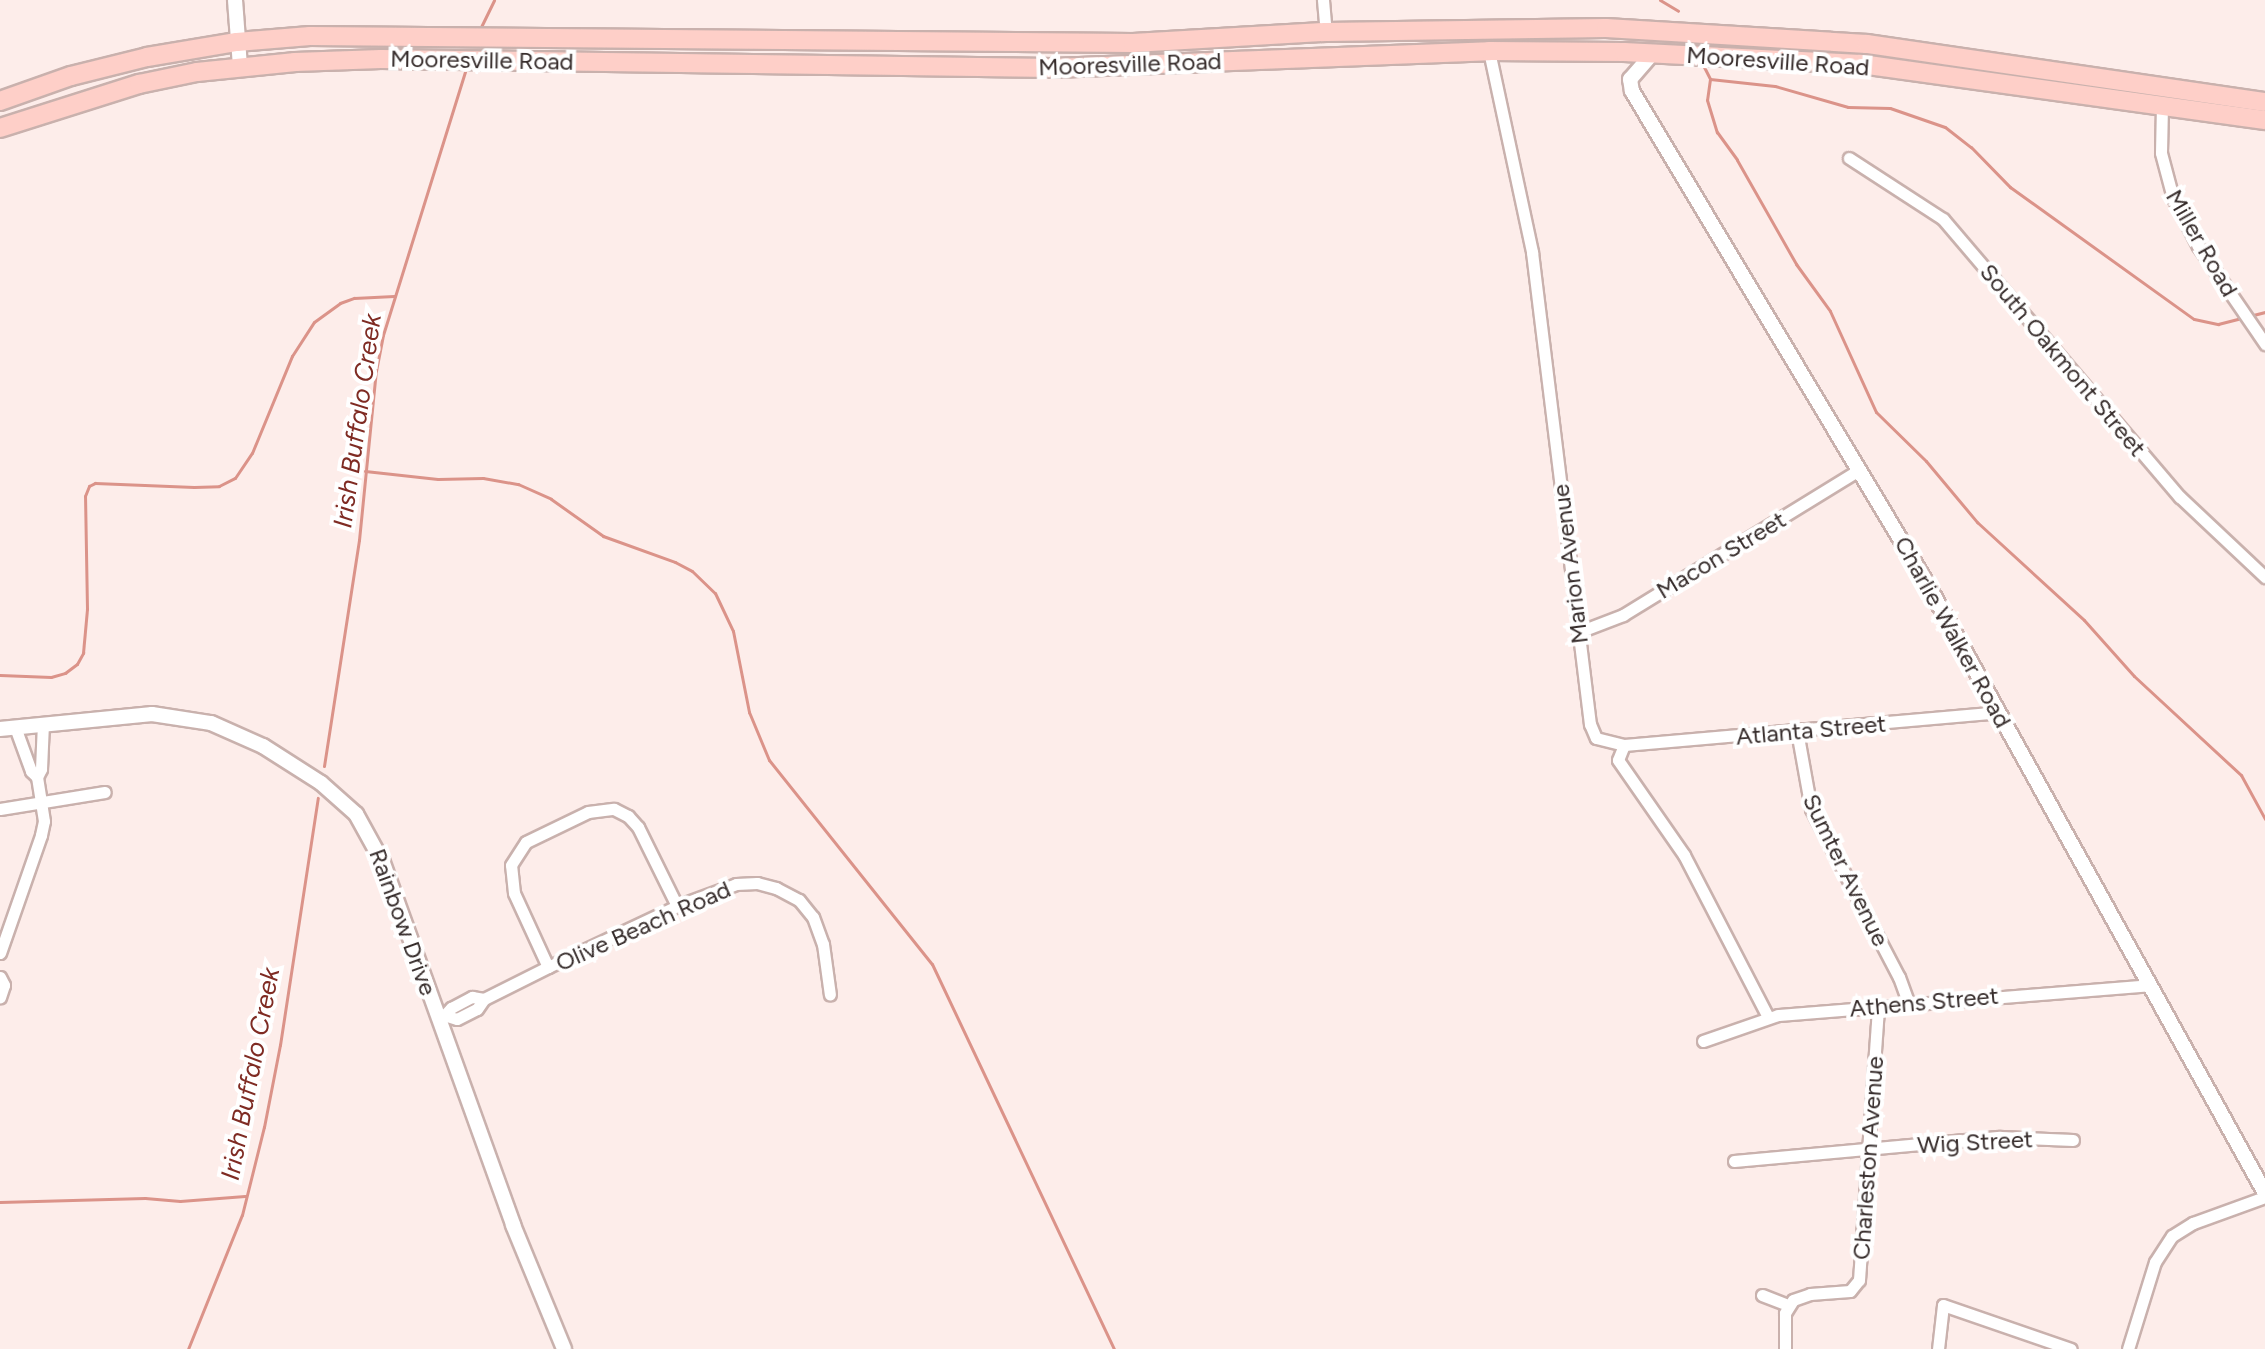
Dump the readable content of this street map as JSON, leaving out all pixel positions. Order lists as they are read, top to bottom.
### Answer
{
  "streets": {
    "main road": ["Mooresville Road"],
    "street": [
      "Miller Road",
      "South Oakmont Street",
      "Macon Street",
      "Marion Avenue",
      "Charlie Walker Road",
      "Atlanta Street",
      "Sumter Avenue",
      "Rainbow Drive",
      "Olive Beach Road",
      "Athens Street",
      "Wig Street",
      "Charleston Avenue"
    ]
  },
  "crossings": [
    ["Mooresville Road", "Miller Road"],
    ["Mooresville Road", "Marion Avenue"],
    ["Mooresville Road", "Charlie Walker Road"],
    ["Macon Street", "Marion Avenue"],
    ["Macon Street", "Charlie Walker Road"],
    ["Marion Avenue", "Atlanta Street"],
    ["Charlie Walker Road", "Atlanta Street"],
    ["Charlie Walker Road", "Athens Street"],
    ["Atlanta Street", "Sumter Avenue"],
    ["Sumter Avenue", "Athens Street"],
    ["Rainbow Drive", "Olive Beach Road"],
    ["Athens Street", "Charleston Avenue"],
    ["Wig Street", "Charleston Avenue"]
  ],
  "water": ["Irish Buffalo Creek"]
}
